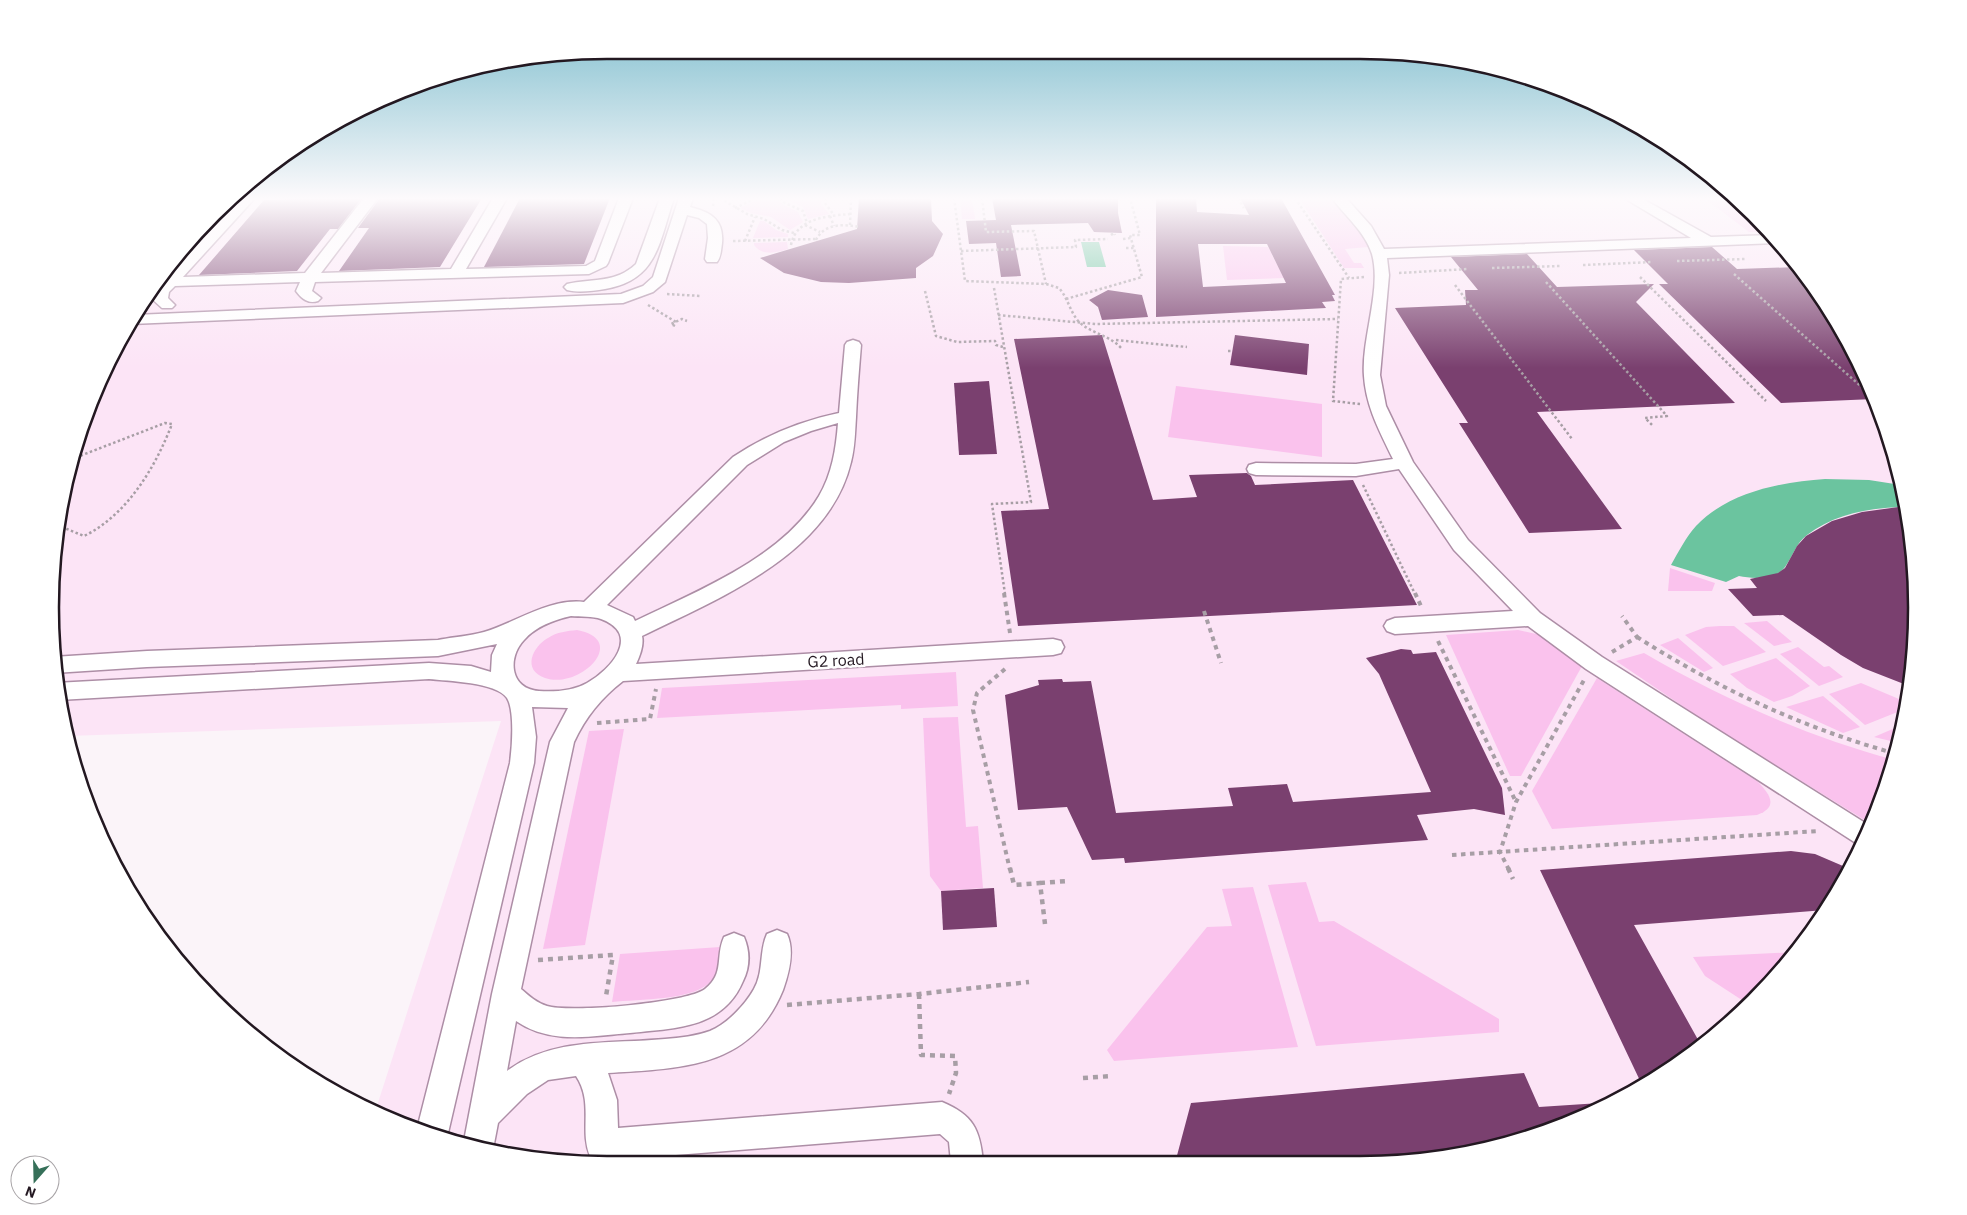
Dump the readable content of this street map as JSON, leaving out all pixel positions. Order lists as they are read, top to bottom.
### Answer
{
  "streets": {
    "street": ["G2 road"]
  },
  "north": "bottom"
}
